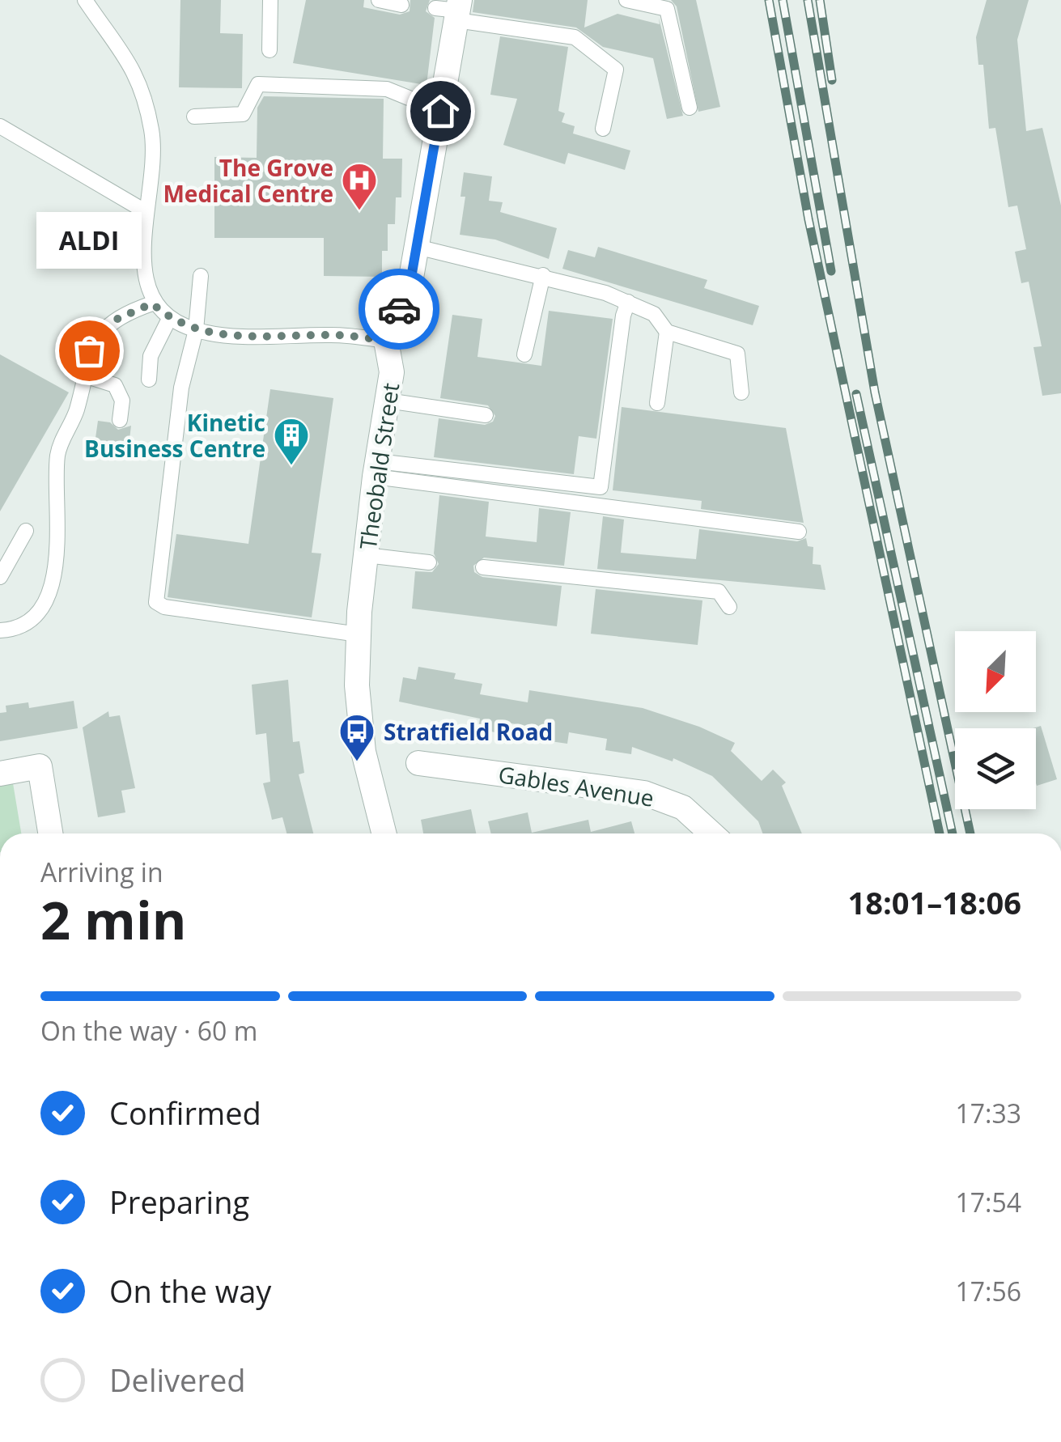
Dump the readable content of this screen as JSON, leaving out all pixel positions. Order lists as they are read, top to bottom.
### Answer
{
  "streets": {
    "street": ["Theobald Street", "Gables Avenue"]
  },
  "places": {
    "hospital": ["The Grove Medical Centre"],
    "other": ["ALDI"],
    "building": ["Kinetic Business Centre"],
    "bus stop": ["Stratfield Road"]
  },
  "north": "bottom left",
  "page": {
    "bubble": "ALDI",
    "heading": ["2 min", "Arriving in", "18:01–18:06"],
    "bar": "On the way · 60 m",
    "list": [
      ["Confirmed", "17:33"],
      ["Preparing", "17:54"],
      ["On the way", "17:56"],
      "Delivered"
    ]
  }
}
